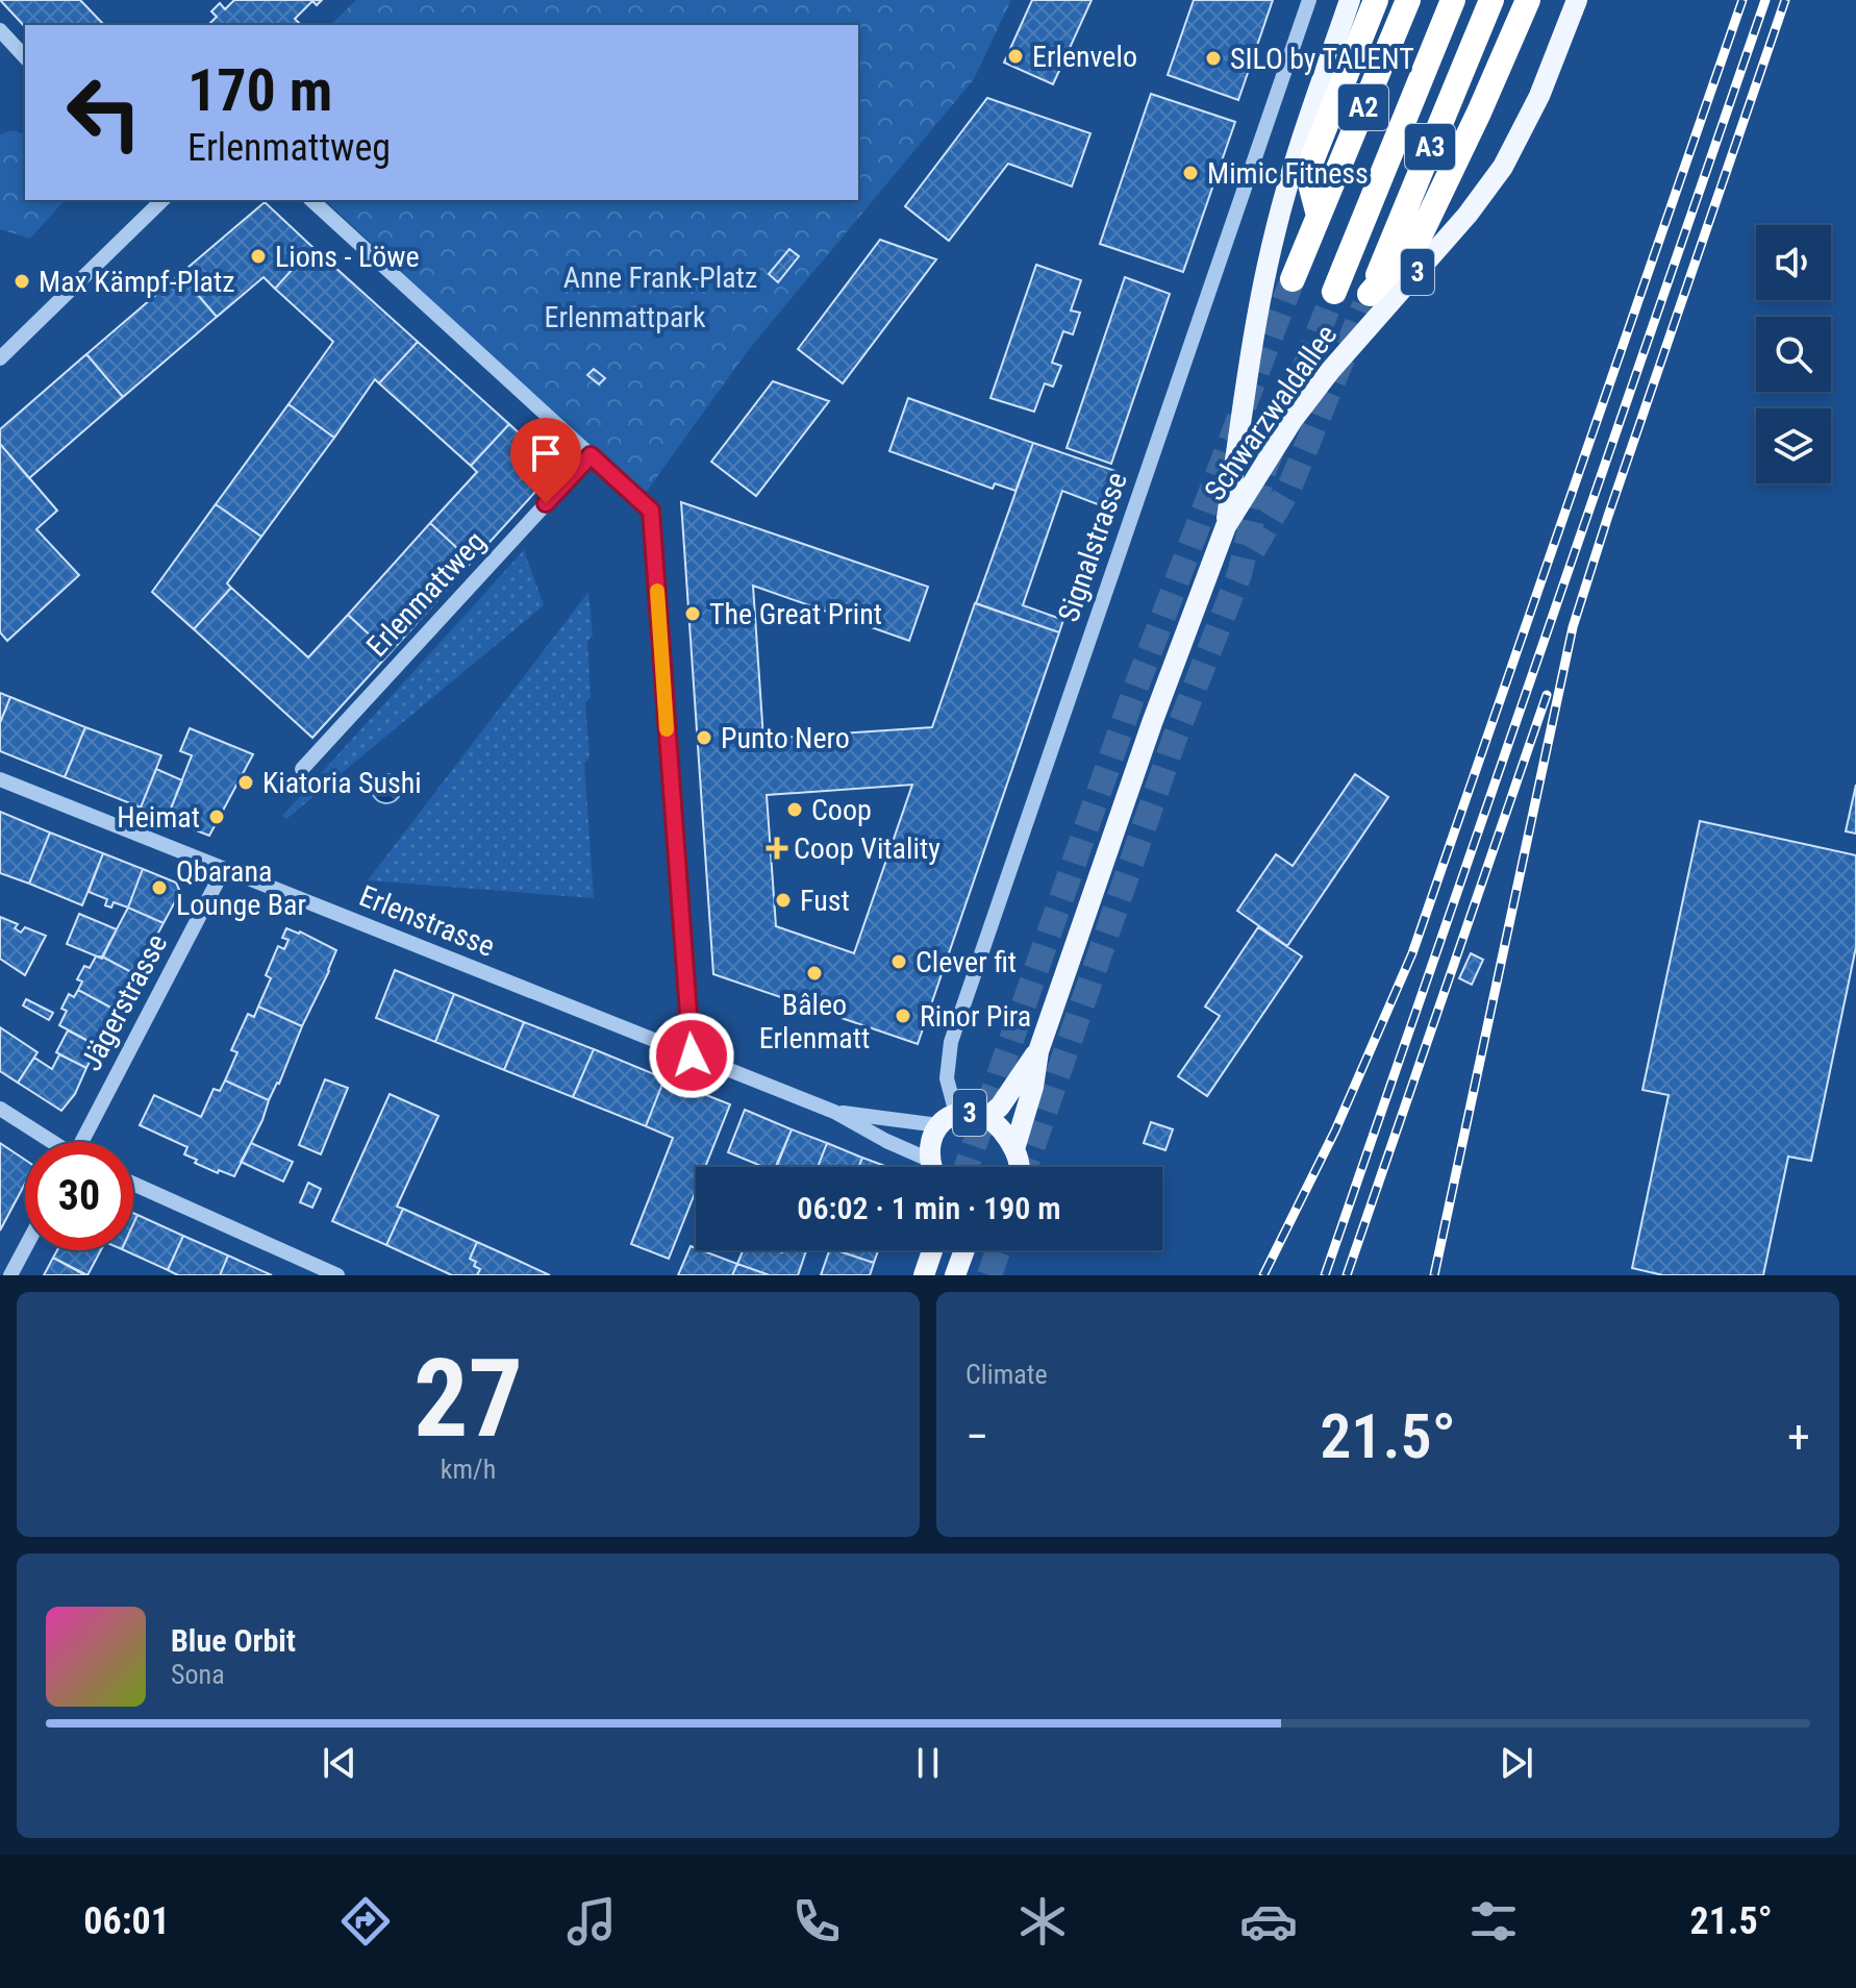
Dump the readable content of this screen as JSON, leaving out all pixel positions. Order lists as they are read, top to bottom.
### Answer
{
  "streets": {
    "highway": ["A2", "A3"],
    "main road": ["3", "Schwarzwaldallee"],
    "street": [
      "Signalstrasse",
      "Erlenmattweg",
      "Erlenstrasse",
      "Jägerstrasse"
    ]
  },
  "crossings": [
    ["3", "Schwarzwaldallee"],
    ["3", "Signalstrasse"],
    ["3", "Erlenstrasse"],
    ["Signalstrasse", "Erlenstrasse"],
    ["Erlenstrasse", "Jägerstrasse"]
  ],
  "parks": ["Anne Frank-Platz", "Erlenmattpark"],
  "places": {
    "other": [
      "Erlenvelo",
      "SILO by TALENT",
      "Mimic Fitness",
      "Lions - Löwe",
      "Max Kämpf-Platz",
      "The Great Print",
      "Punto Nero",
      "Kiatoria Sushi",
      "Coop",
      "Heimat",
      "Qbarana Lounge Bar",
      "Fust",
      "Clever fit",
      "Bâleo Erlenmatt",
      "Rinor Pira"
    ],
    "health": ["Coop Vitality"]
  },
  "page": {
    "turn": ["170 m", "Erlenmattweg"],
    "limit": "30",
    "trip": "06:02 · 1 min · 190 m",
    "tile": [
      ["27", "km/h"],
      "Climate"
    ],
    "heat": ["−", "21.5°", "+"],
    "song": ["Blue Orbit", "Sona"],
    "tabs": ["06:01", "21.5°"]
  }
}
